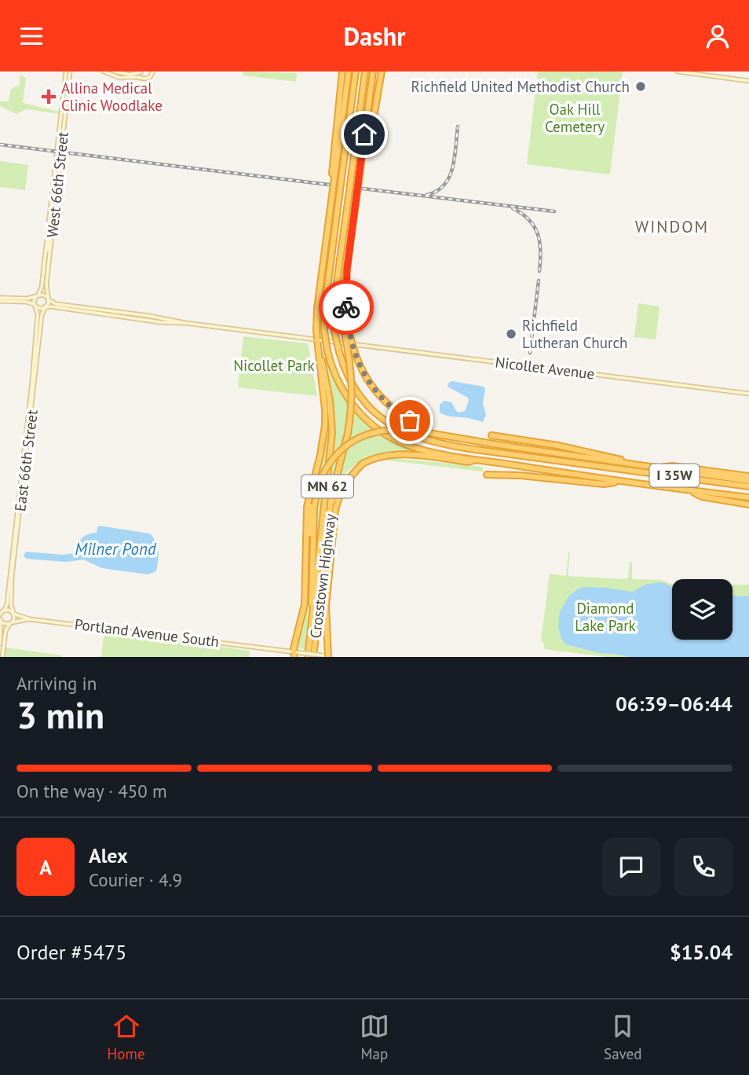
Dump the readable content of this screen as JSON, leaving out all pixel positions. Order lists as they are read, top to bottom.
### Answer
{
  "streets": {
    "highway": ["I 35W", "MN 62", "Crosstown Highway"],
    "main road": [
      "West 66th Street",
      "Nicollet Avenue",
      "East 66th Street",
      "Portland Avenue South"
    ]
  },
  "crossings": [
    ["West 66th Street", "East 66th Street"],
    ["East 66th Street", "Portland Avenue South"],
    ["MN 62", "Crosstown Highway"]
  ],
  "districts": ["WINDOM"],
  "water": ["Milner Pond"],
  "parks": ["Oak Hill Cemetery", "Nicollet Park", "Diamond Lake Park"],
  "places": {
    "other": ["Richfield United Methodist Church", "Richfield Lutheran Church"],
    "health": ["Allina Medical Clinic Woodlake"]
  },
  "page": {
    "header": "Dashr",
    "heading": ["3 min", "Arriving in", "06:39–06:44"],
    "panel": [
      "Alex",
      "Courier · 4.9",
      "Order #5475",
      "$15.04"
    ],
    "bar": "On the way · 450 m",
    "round": "A",
    "tabs": ["Home", "Map", "Saved"]
  }
}
